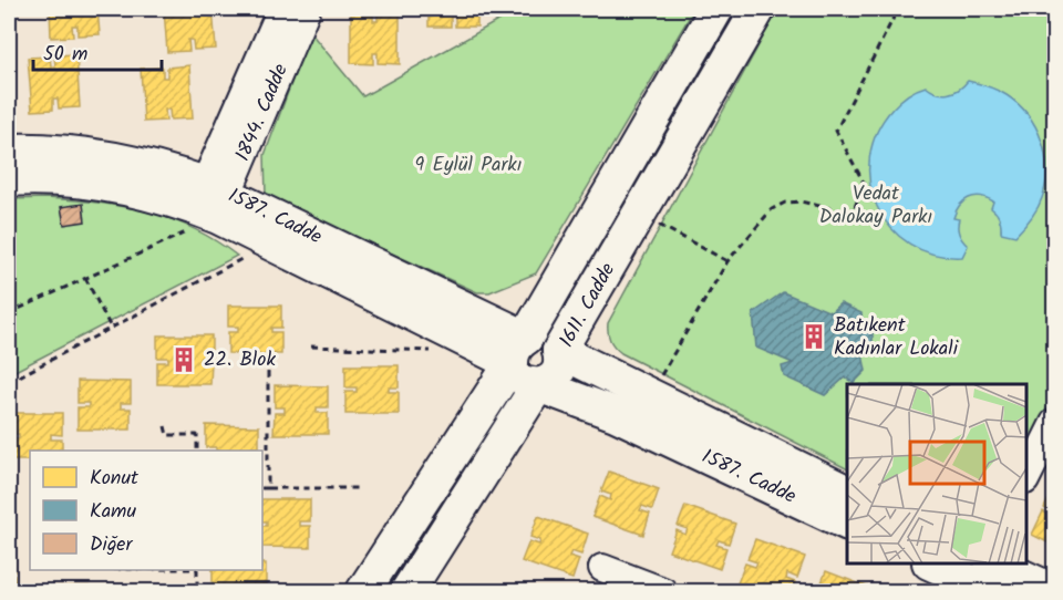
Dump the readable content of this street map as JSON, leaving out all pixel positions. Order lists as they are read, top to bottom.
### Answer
{
  "streets": {
    "main road": ["1587. Cadde", "1611. Cadde"],
    "street": ["1844. Cadde"]
  },
  "crossings": [
    ["1844. Cadde", "1587. Cadde"],
    ["1587. Cadde", "1611. Cadde"]
  ],
  "parks": ["9 Eylül Parkı", "Vedat Dalokay Parkı"],
  "places": {
    "building": ["Batıkent Kadınlar Lokali", "22. Blok"]
  },
  "legend": ["Konut", "Kamu", "Diğer"],
  "scale_bar": "50 m"
}
